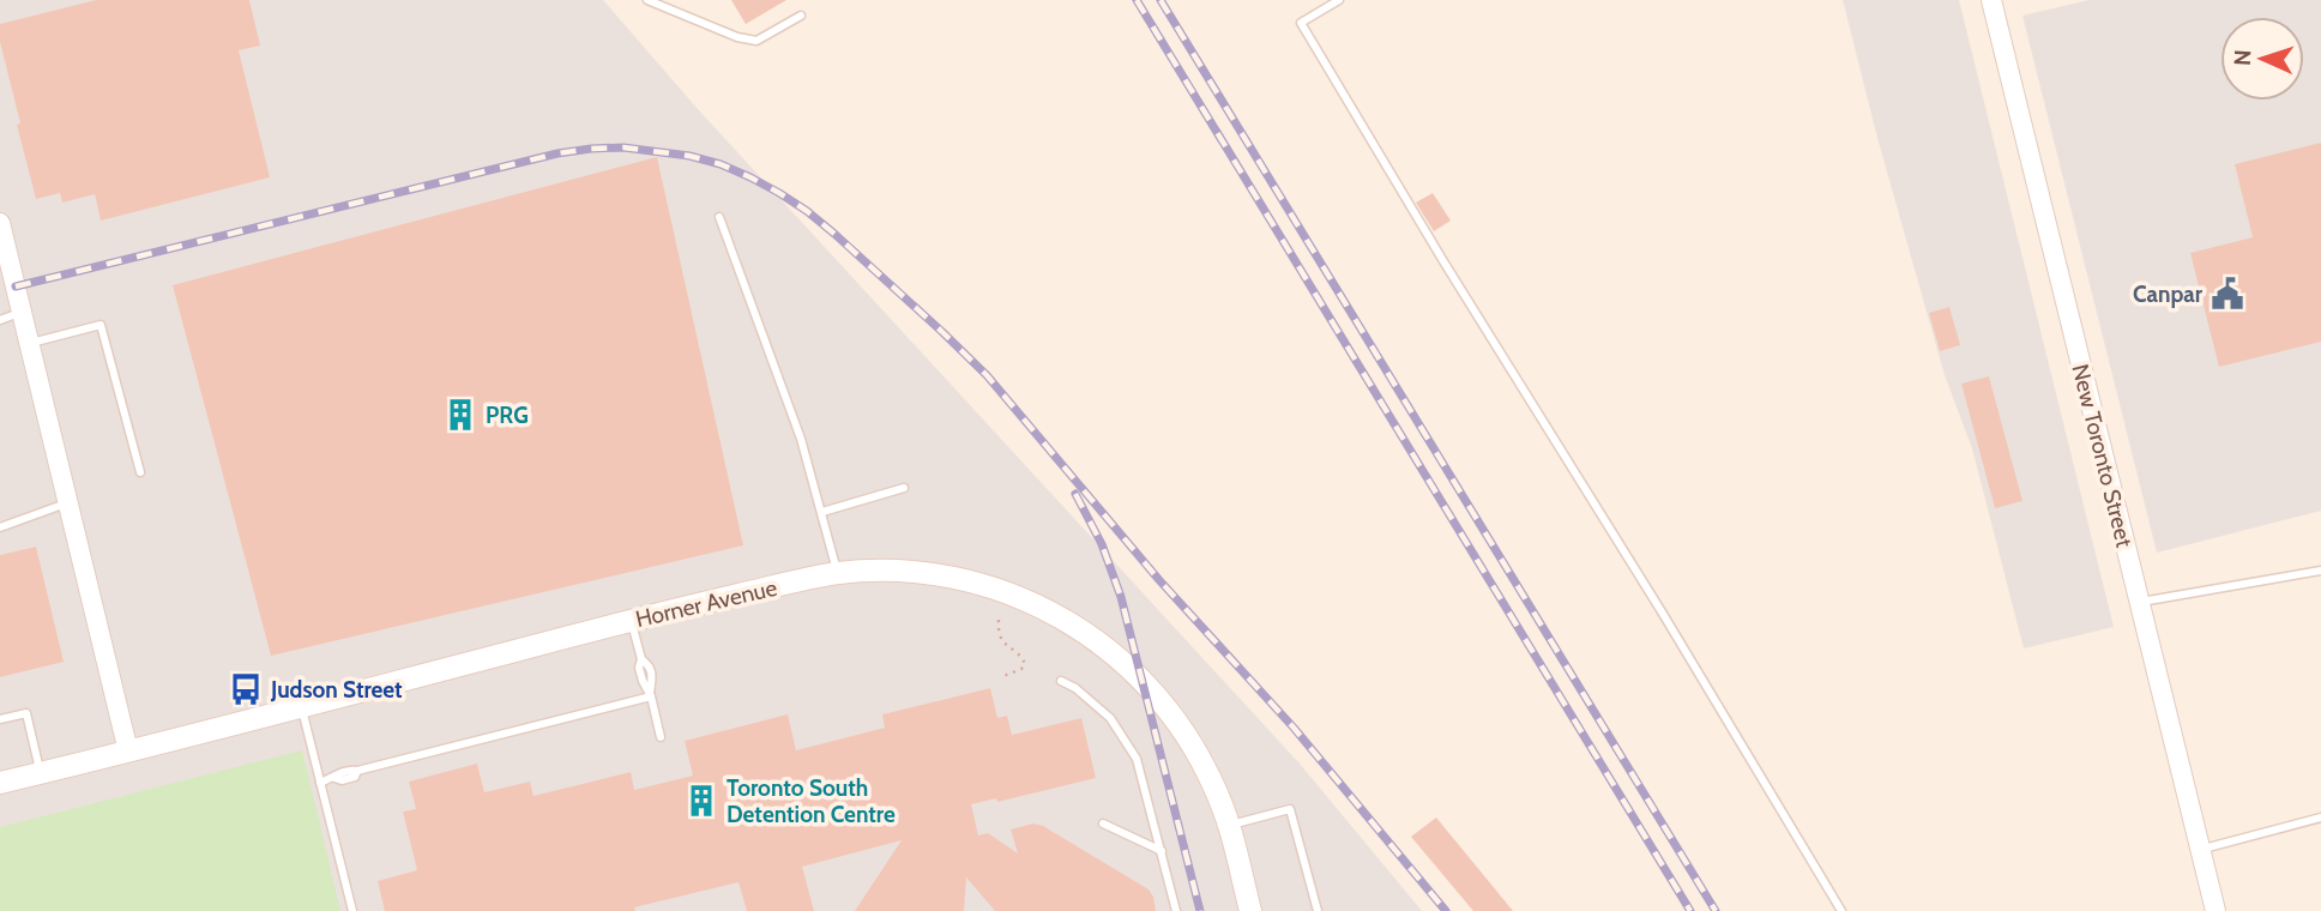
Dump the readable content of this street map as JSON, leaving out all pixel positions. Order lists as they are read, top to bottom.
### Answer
{
  "streets": {
    "main road": ["Horner Avenue"],
    "street": ["New Toronto Street"]
  },
  "places": {
    "public building": ["Canpar"],
    "building": ["PRG", "Toronto South Detention Centre"],
    "bus stop": ["Judson Street"]
  },
  "north": "left"
}
